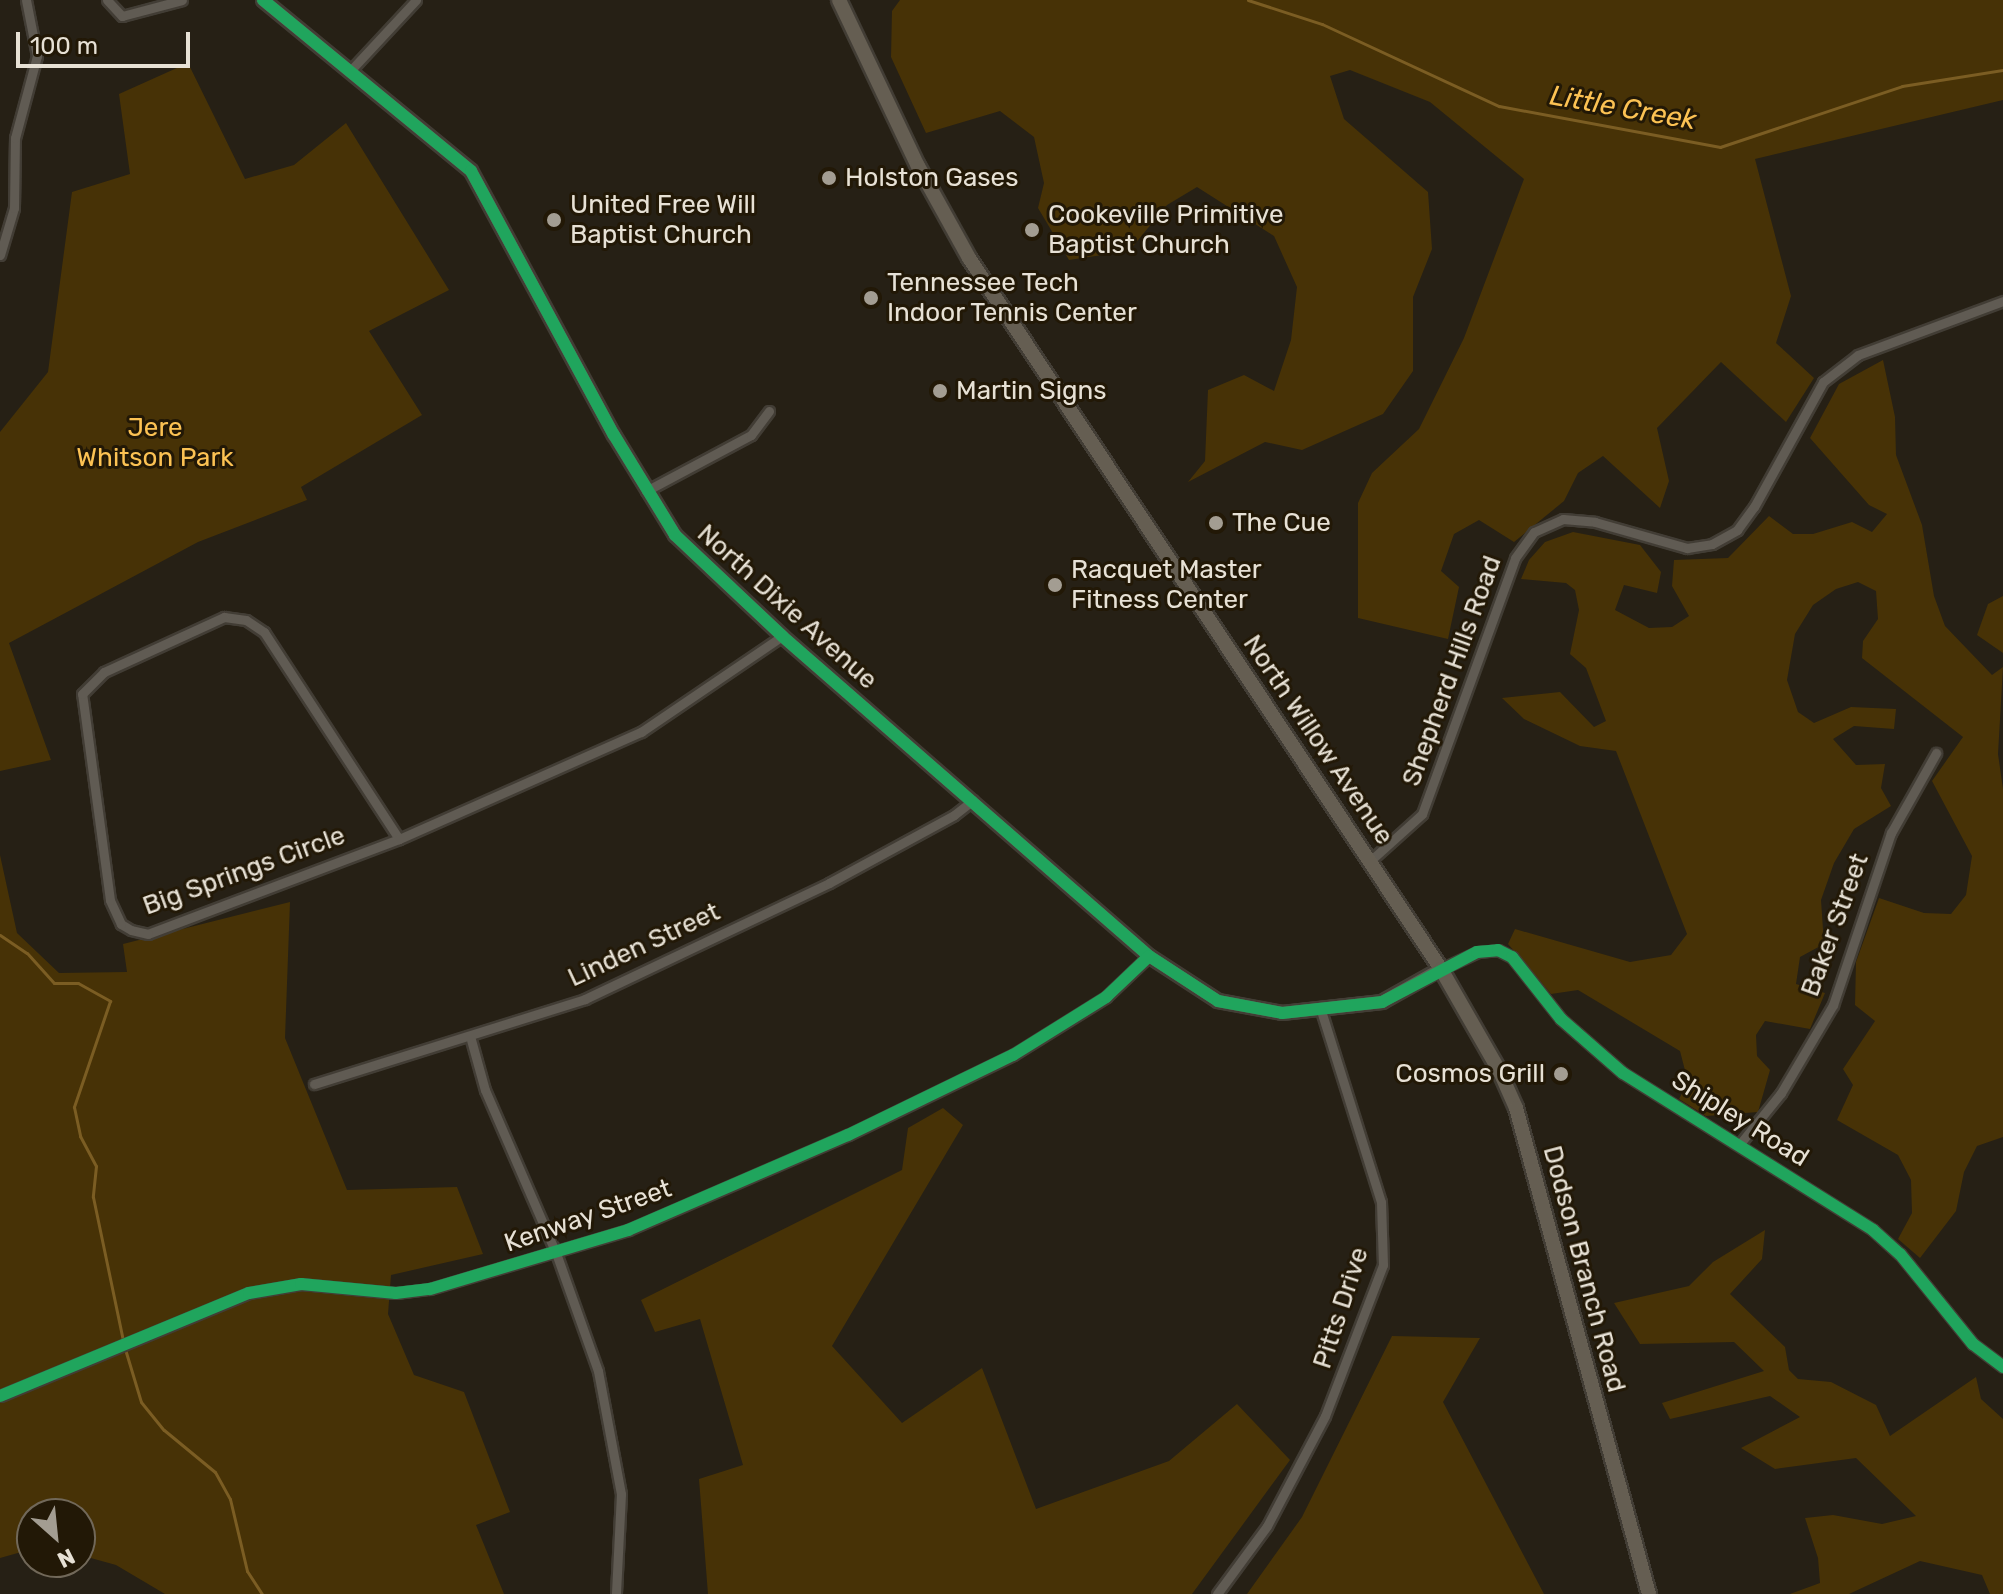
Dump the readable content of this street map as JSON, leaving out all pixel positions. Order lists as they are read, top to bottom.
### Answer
{
  "streets": {
    "main road": ["North Willow Avenue", "Dodson Branch Road"],
    "street": [
      "North Dixie Avenue",
      "Shepherd Hills Road",
      "Big Springs Circle",
      "Baker Street",
      "Linden Street",
      "Shipley Road",
      "Kenway Street",
      "Pitts Drive"
    ]
  },
  "crossings": [
    ["North Dixie Avenue", "North Willow Avenue"],
    ["North Dixie Avenue", "Big Springs Circle"],
    ["North Dixie Avenue", "Linden Street"],
    ["North Dixie Avenue", "Shipley Road"],
    ["North Dixie Avenue", "Kenway Street"],
    ["North Dixie Avenue", "Dodson Branch Road"],
    ["North Dixie Avenue", "Pitts Drive"],
    ["Shepherd Hills Road", "North Willow Avenue"],
    ["North Willow Avenue", "Shipley Road"],
    ["North Willow Avenue", "Dodson Branch Road"],
    ["Baker Street", "Shipley Road"],
    ["Shipley Road", "Dodson Branch Road"]
  ],
  "water": ["Little Creek"],
  "parks": ["Jere Whitson Park"],
  "places": [
    "Holston Gases",
    "United Free Will Baptist Church",
    "Cookeville Primitive Baptist Church",
    "Tennessee Tech Indoor Tennis Center",
    "Martin Signs",
    "The Cue",
    "Racquet Master Fitness Center",
    "Cosmos Grill"
  ],
  "scale_bar": "100 m",
  "north": "bottom right"
}
